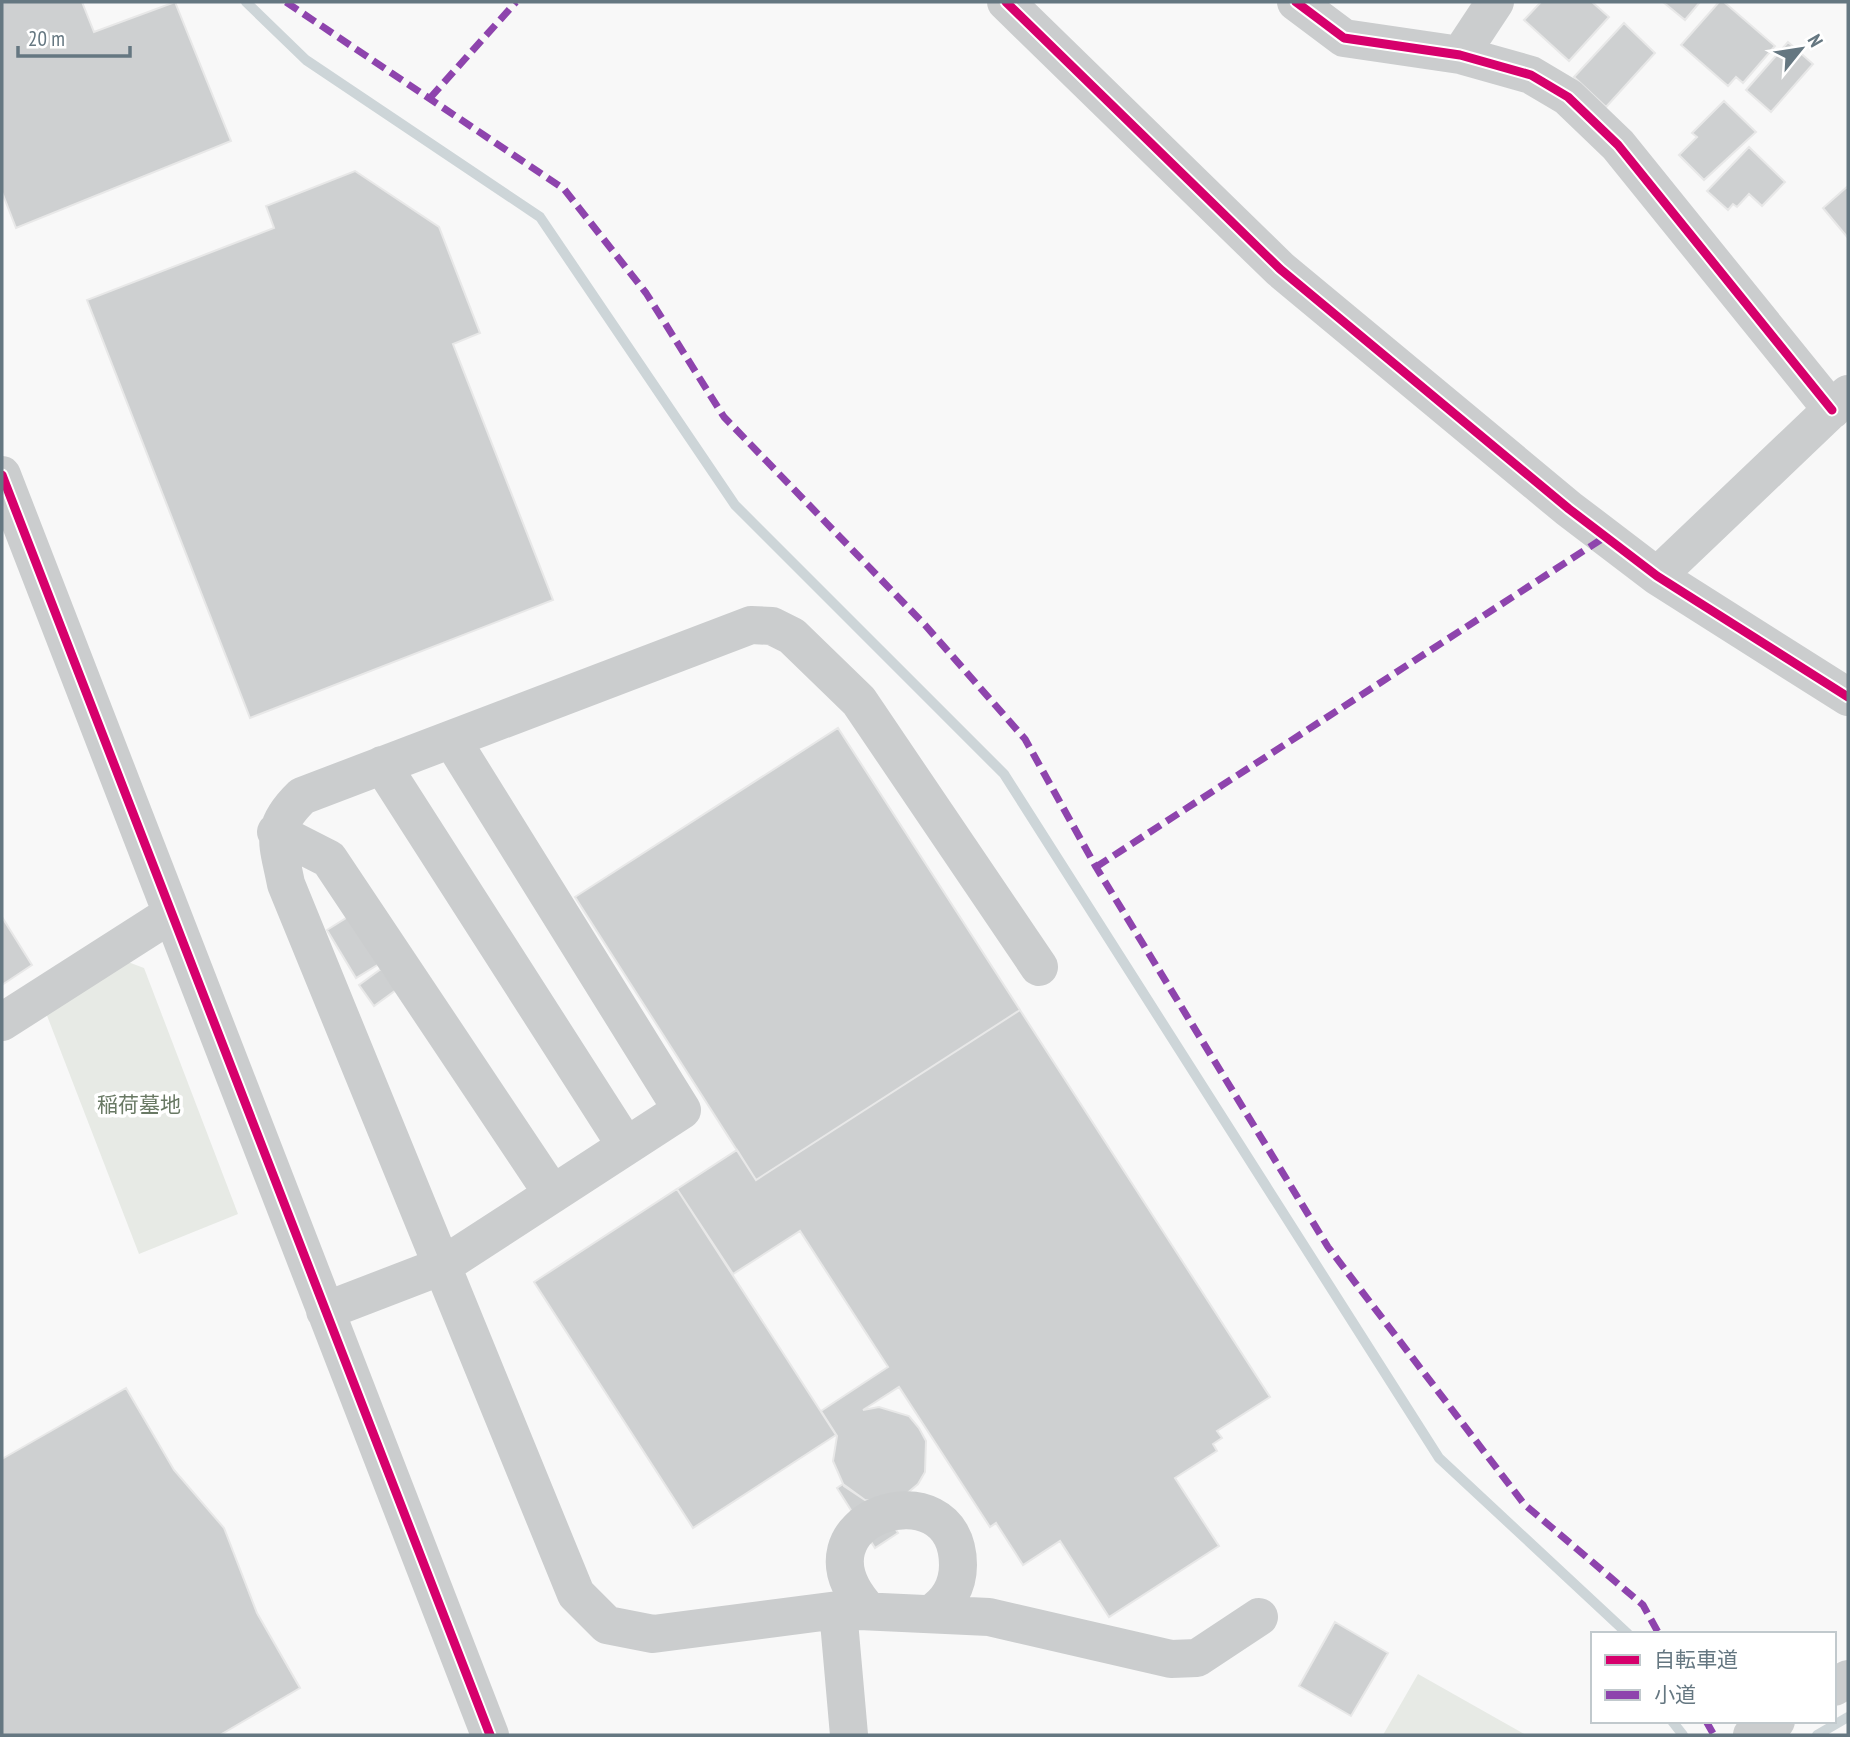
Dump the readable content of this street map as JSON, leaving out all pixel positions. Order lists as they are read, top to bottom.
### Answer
{
  "parks": ["稲荷墓地"],
  "legend": ["自転車道", "小道"],
  "scale_bar": "20 m",
  "north": "top right"
}
